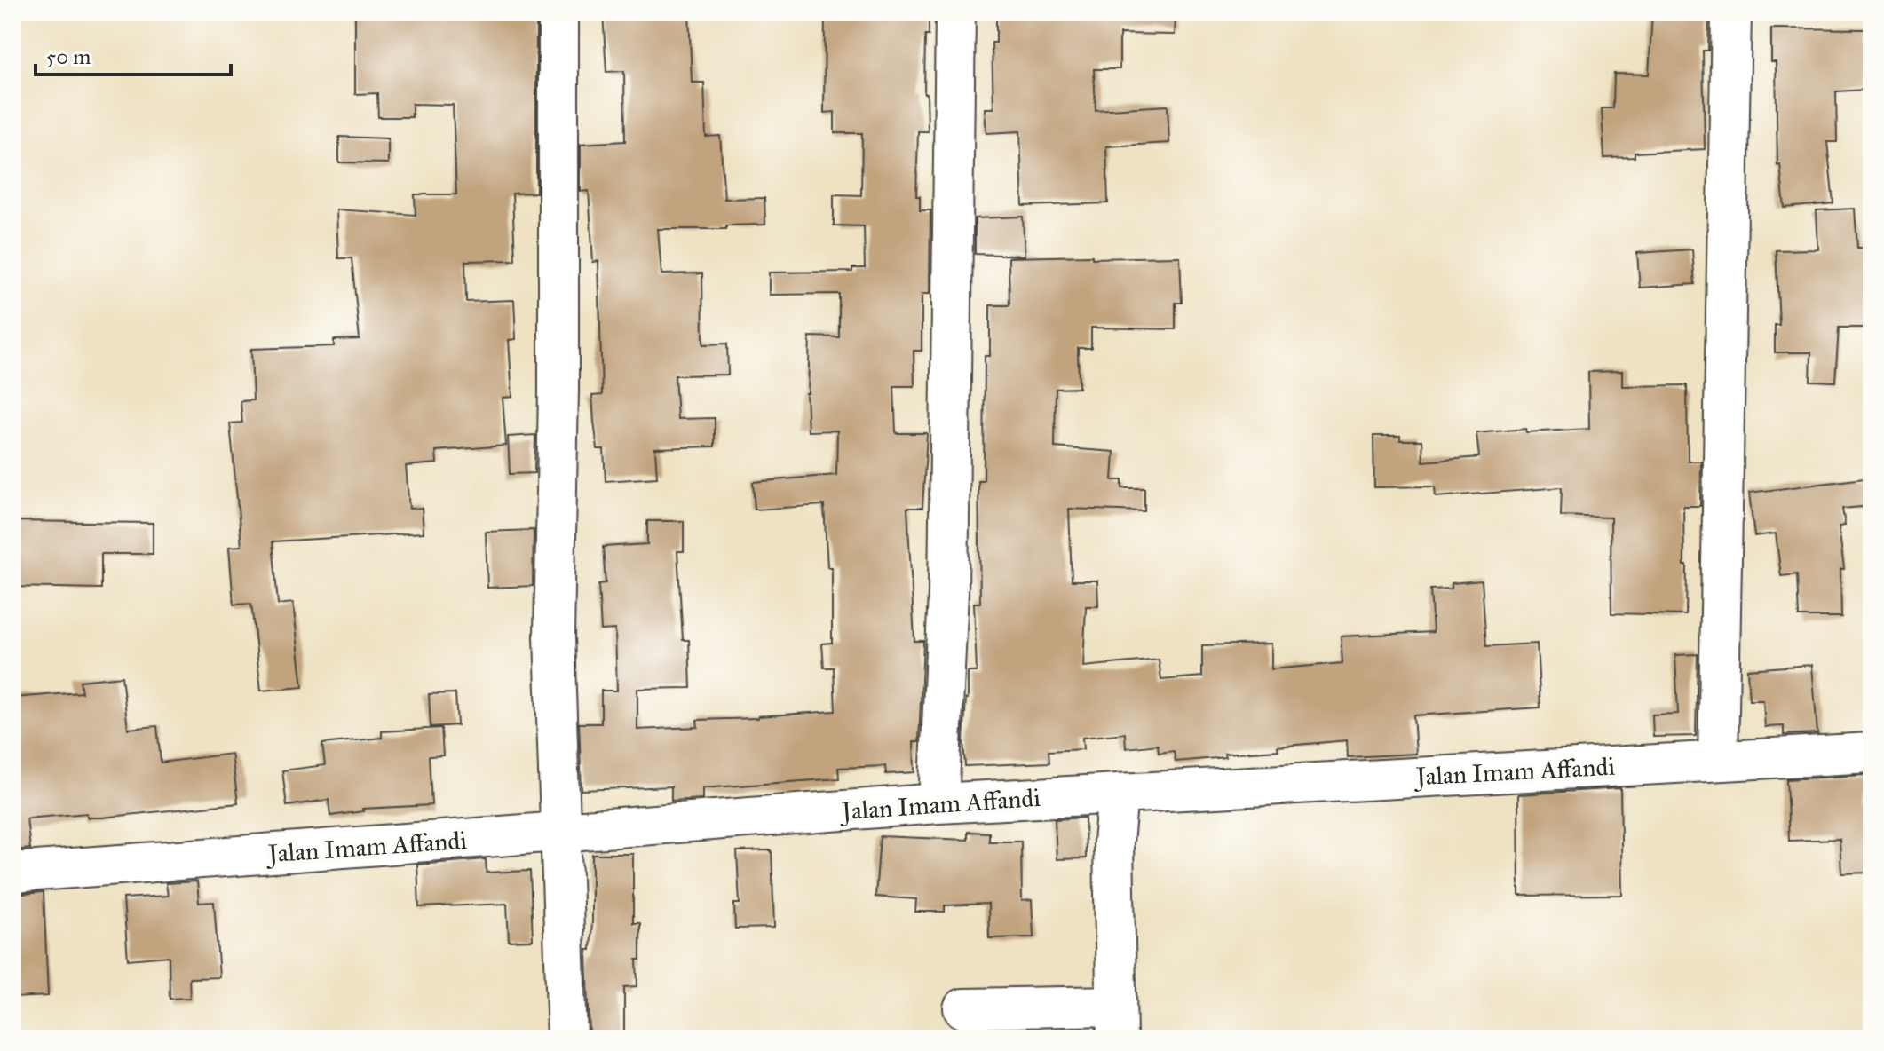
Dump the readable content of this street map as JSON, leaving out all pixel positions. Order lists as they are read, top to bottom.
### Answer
{
  "streets": {
    "street": ["Jalan Imam Affandi"]
  },
  "scale_bar": "50 m"
}
